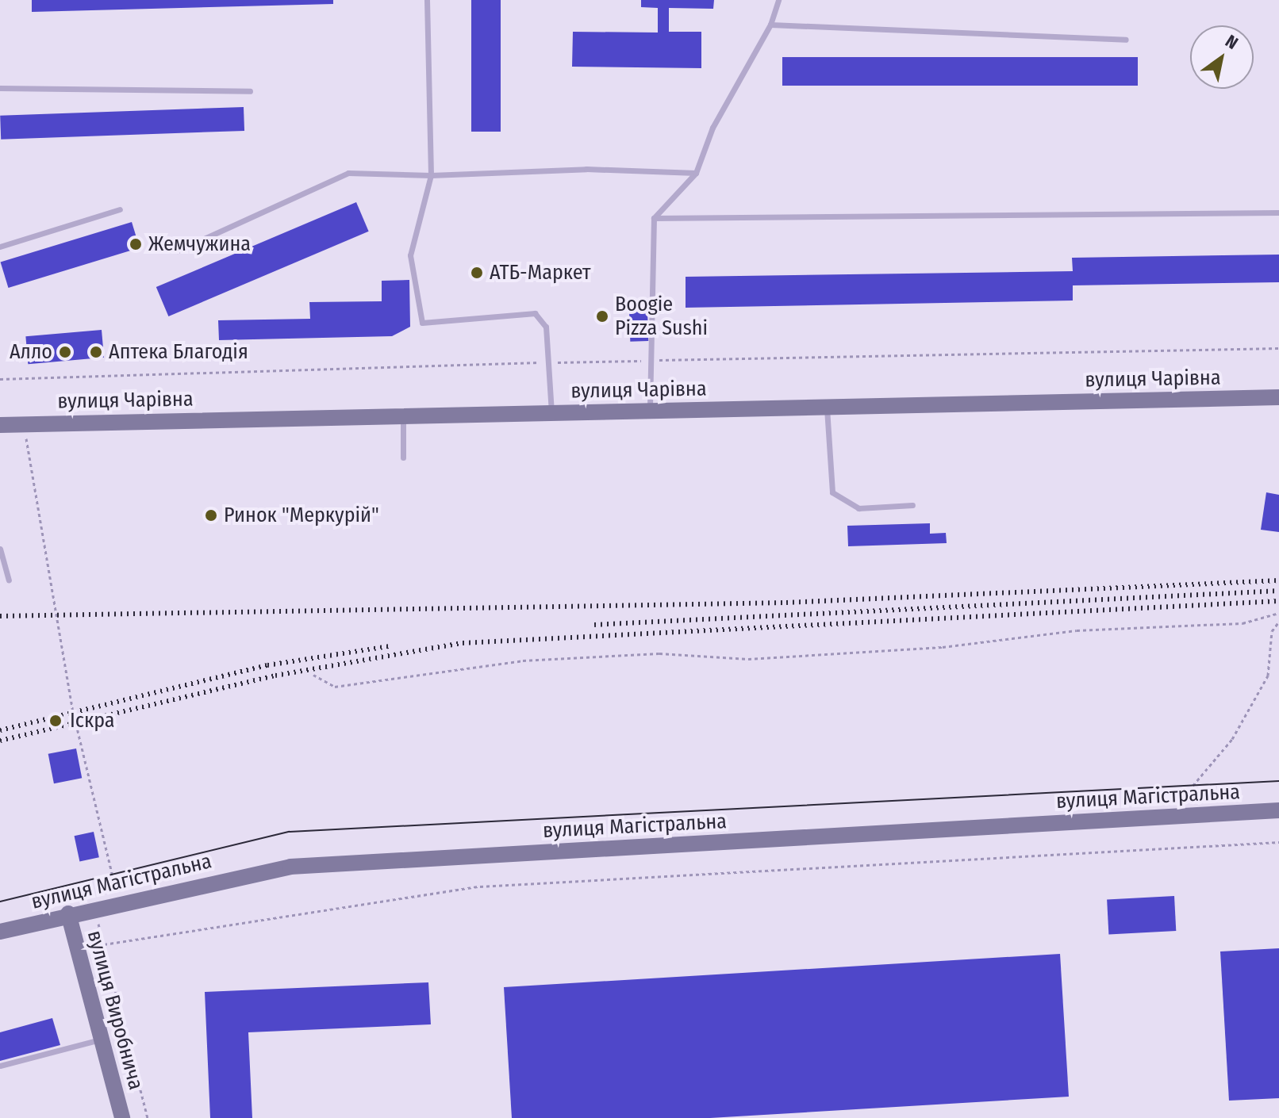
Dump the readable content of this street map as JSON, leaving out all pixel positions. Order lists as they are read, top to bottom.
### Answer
{
  "streets": {
    "street": ["вулиця Чарівна", "вулиця Магістральна", "вулиця Виробнича"]
  },
  "crossings": [
    ["вулиця Магістральна", "вулиця Виробнича"]
  ],
  "places": [
    "Жемчужина",
    "АТБ-Маркет",
    "Boogie Pizza Sushi",
    "Алло",
    "Аптека Благодія",
    "Ринок \"Меркурій\"",
    "Іскра"
  ],
  "north": "top right"
}
